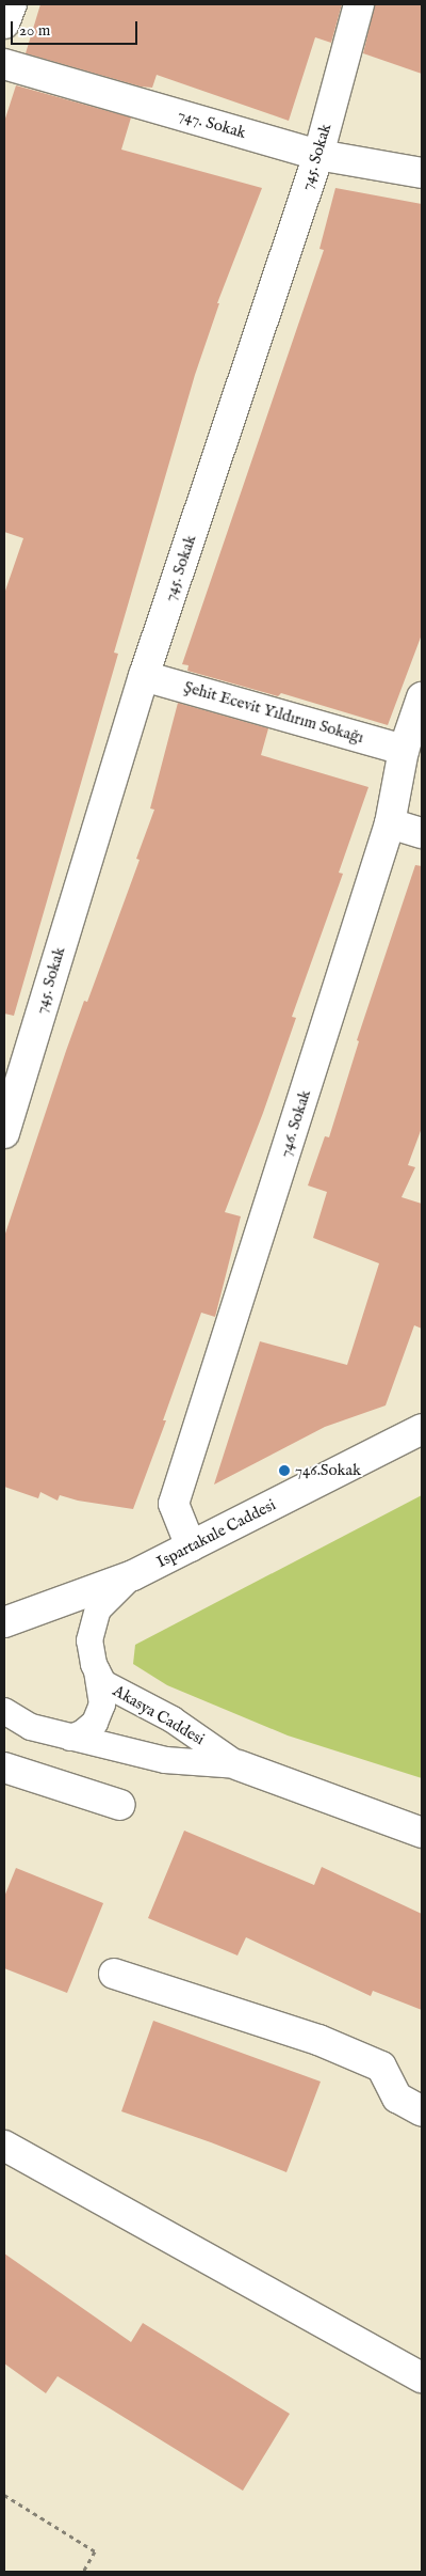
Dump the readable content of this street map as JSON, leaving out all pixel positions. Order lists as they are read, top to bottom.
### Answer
{
  "streets": {
    "street": [
      "747. Sokak",
      "745. Sokak",
      "Şehit Ecevit Yıldırım Sokağı",
      "746. Sokak",
      "Ispartakule Caddesi",
      "Akasya Caddesi"
    ]
  },
  "crossings": [
    ["747. Sokak", "745. Sokak"],
    ["745. Sokak", "Şehit Ecevit Yıldırım Sokağı"],
    ["Şehit Ecevit Yıldırım Sokağı", "746. Sokak"],
    ["746. Sokak", "Ispartakule Caddesi"],
    ["Ispartakule Caddesi", "Akasya Caddesi"]
  ],
  "places": ["746.Sokak"],
  "scale_bar": "20 m"
}
